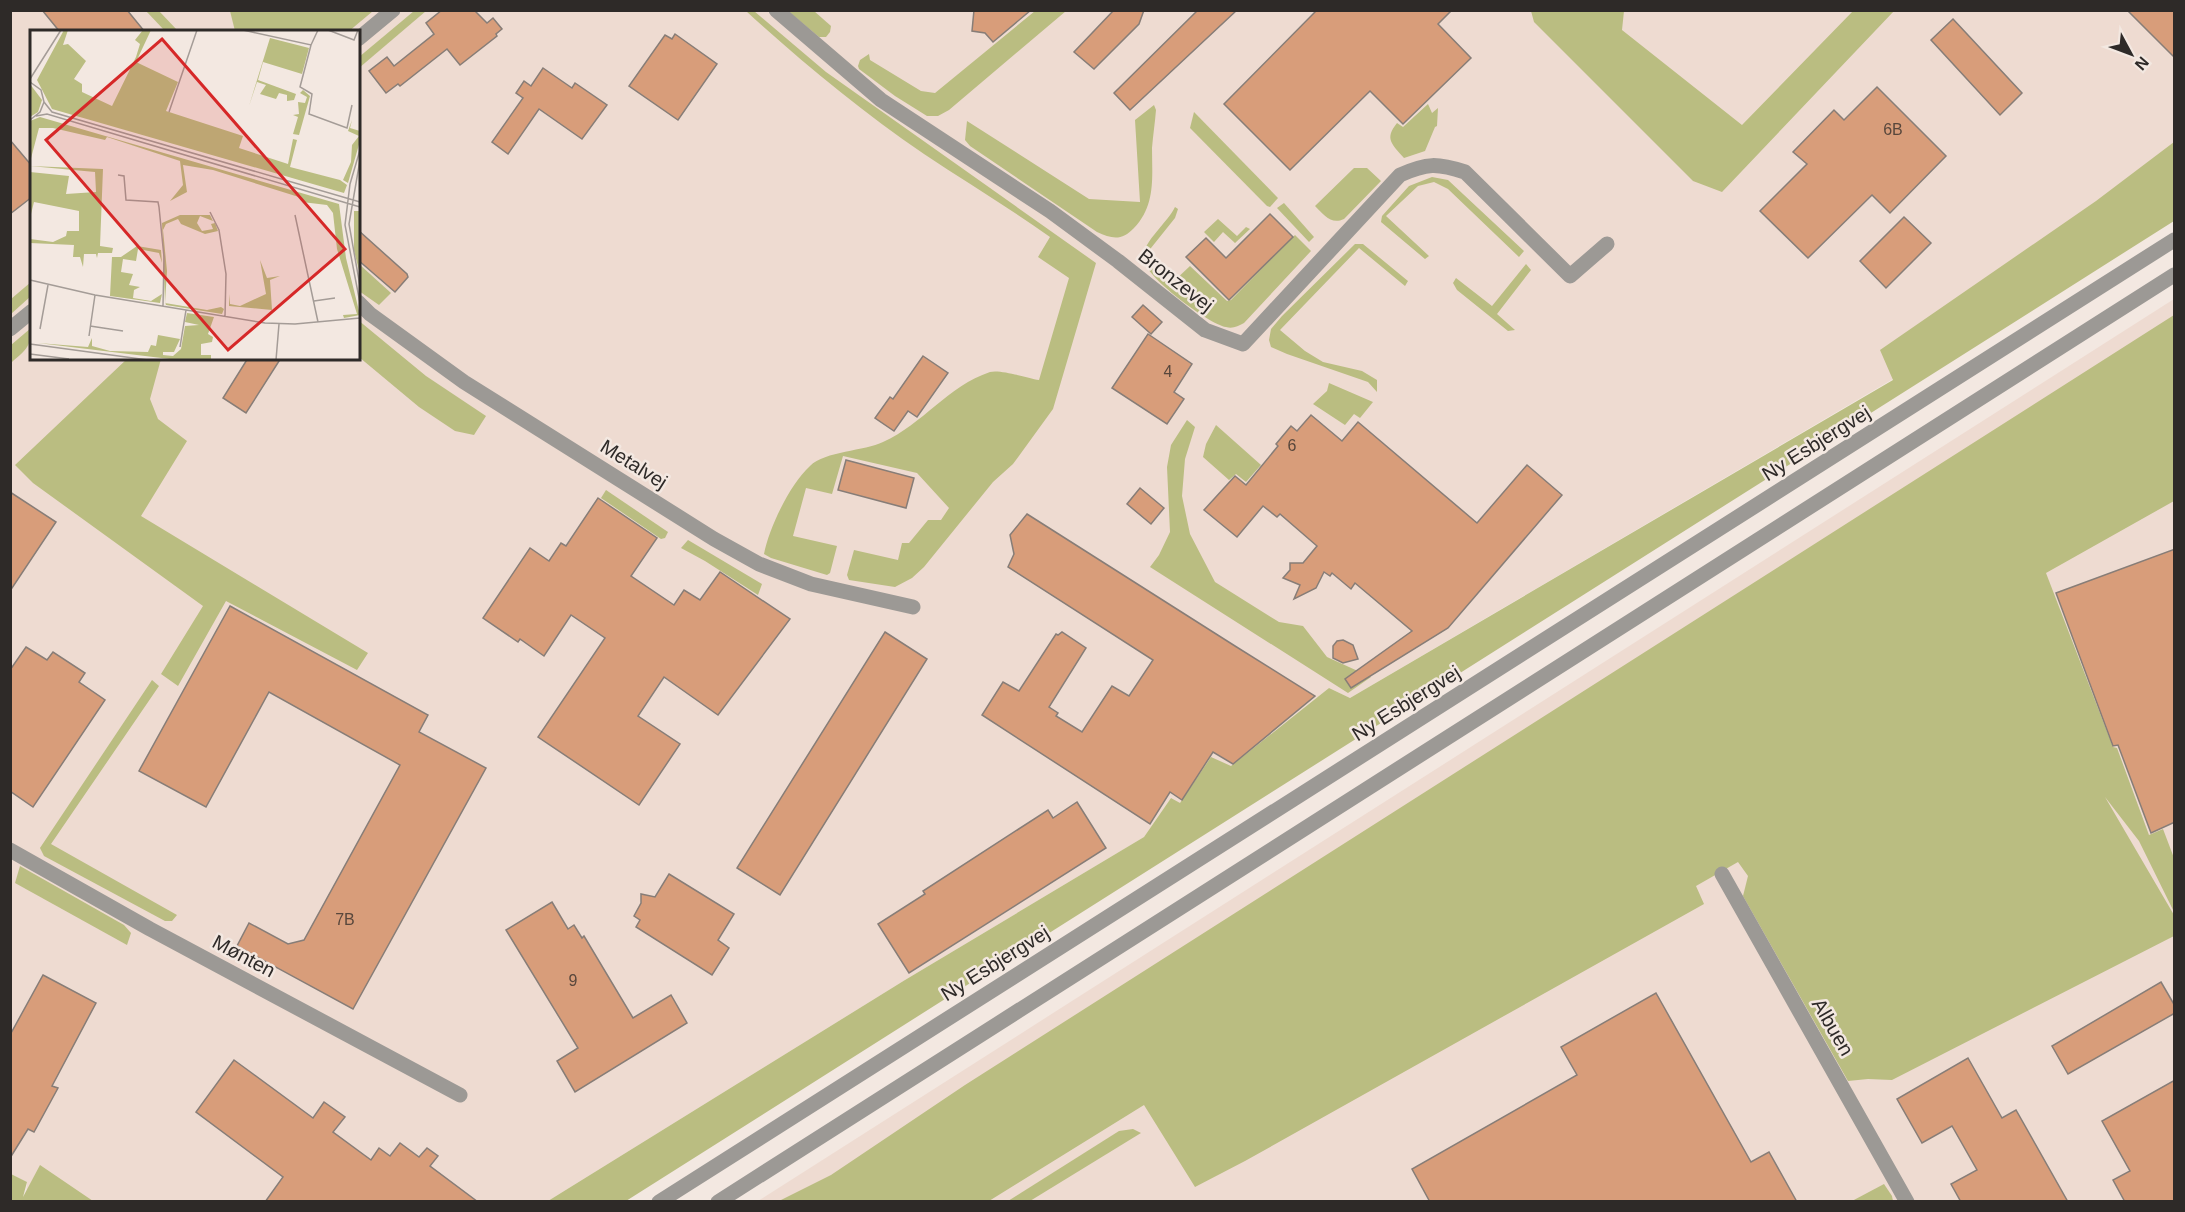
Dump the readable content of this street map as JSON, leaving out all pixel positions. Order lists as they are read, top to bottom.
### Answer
{
  "streets": {
    "street": [
      "Bronzevej",
      "Ny Esbjergvej",
      "Metalvej",
      "Mønten",
      "Albuen"
    ]
  },
  "house_numbers": [
    "6B",
    "4",
    "6",
    "7B",
    "9"
  ],
  "north": "bottom right"
}
